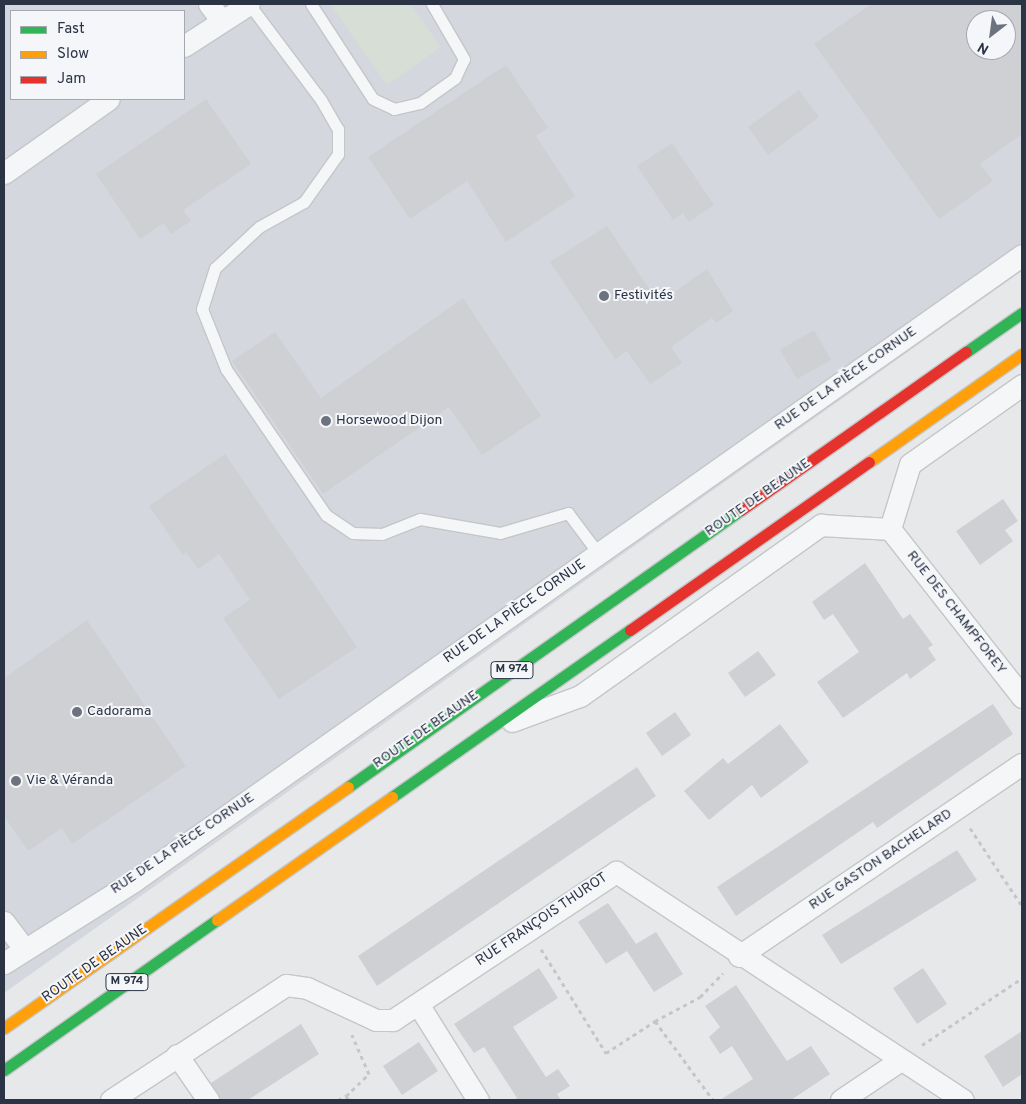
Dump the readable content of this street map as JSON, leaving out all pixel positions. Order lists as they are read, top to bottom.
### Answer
{
  "streets": {
    "main road": ["ROUTE DE BEAUNE", "M 974"],
    "street": [
      "RUE DE LA PIÈCE CORNUE",
      "RUE DES CHAMPFOREY",
      "RUE GASTON BACHELARD",
      "RUE FRANÇOIS THUROT"
    ]
  },
  "crossings": [
    ["RUE GASTON BACHELARD", "RUE FRANÇOIS THUROT"]
  ],
  "places": [
    "Festivités",
    "Horsewood Dijon",
    "Cadorama",
    "Vie & Véranda"
  ],
  "legend": ["Fast", "Slow", "Jam"],
  "north": "bottom left"
}
